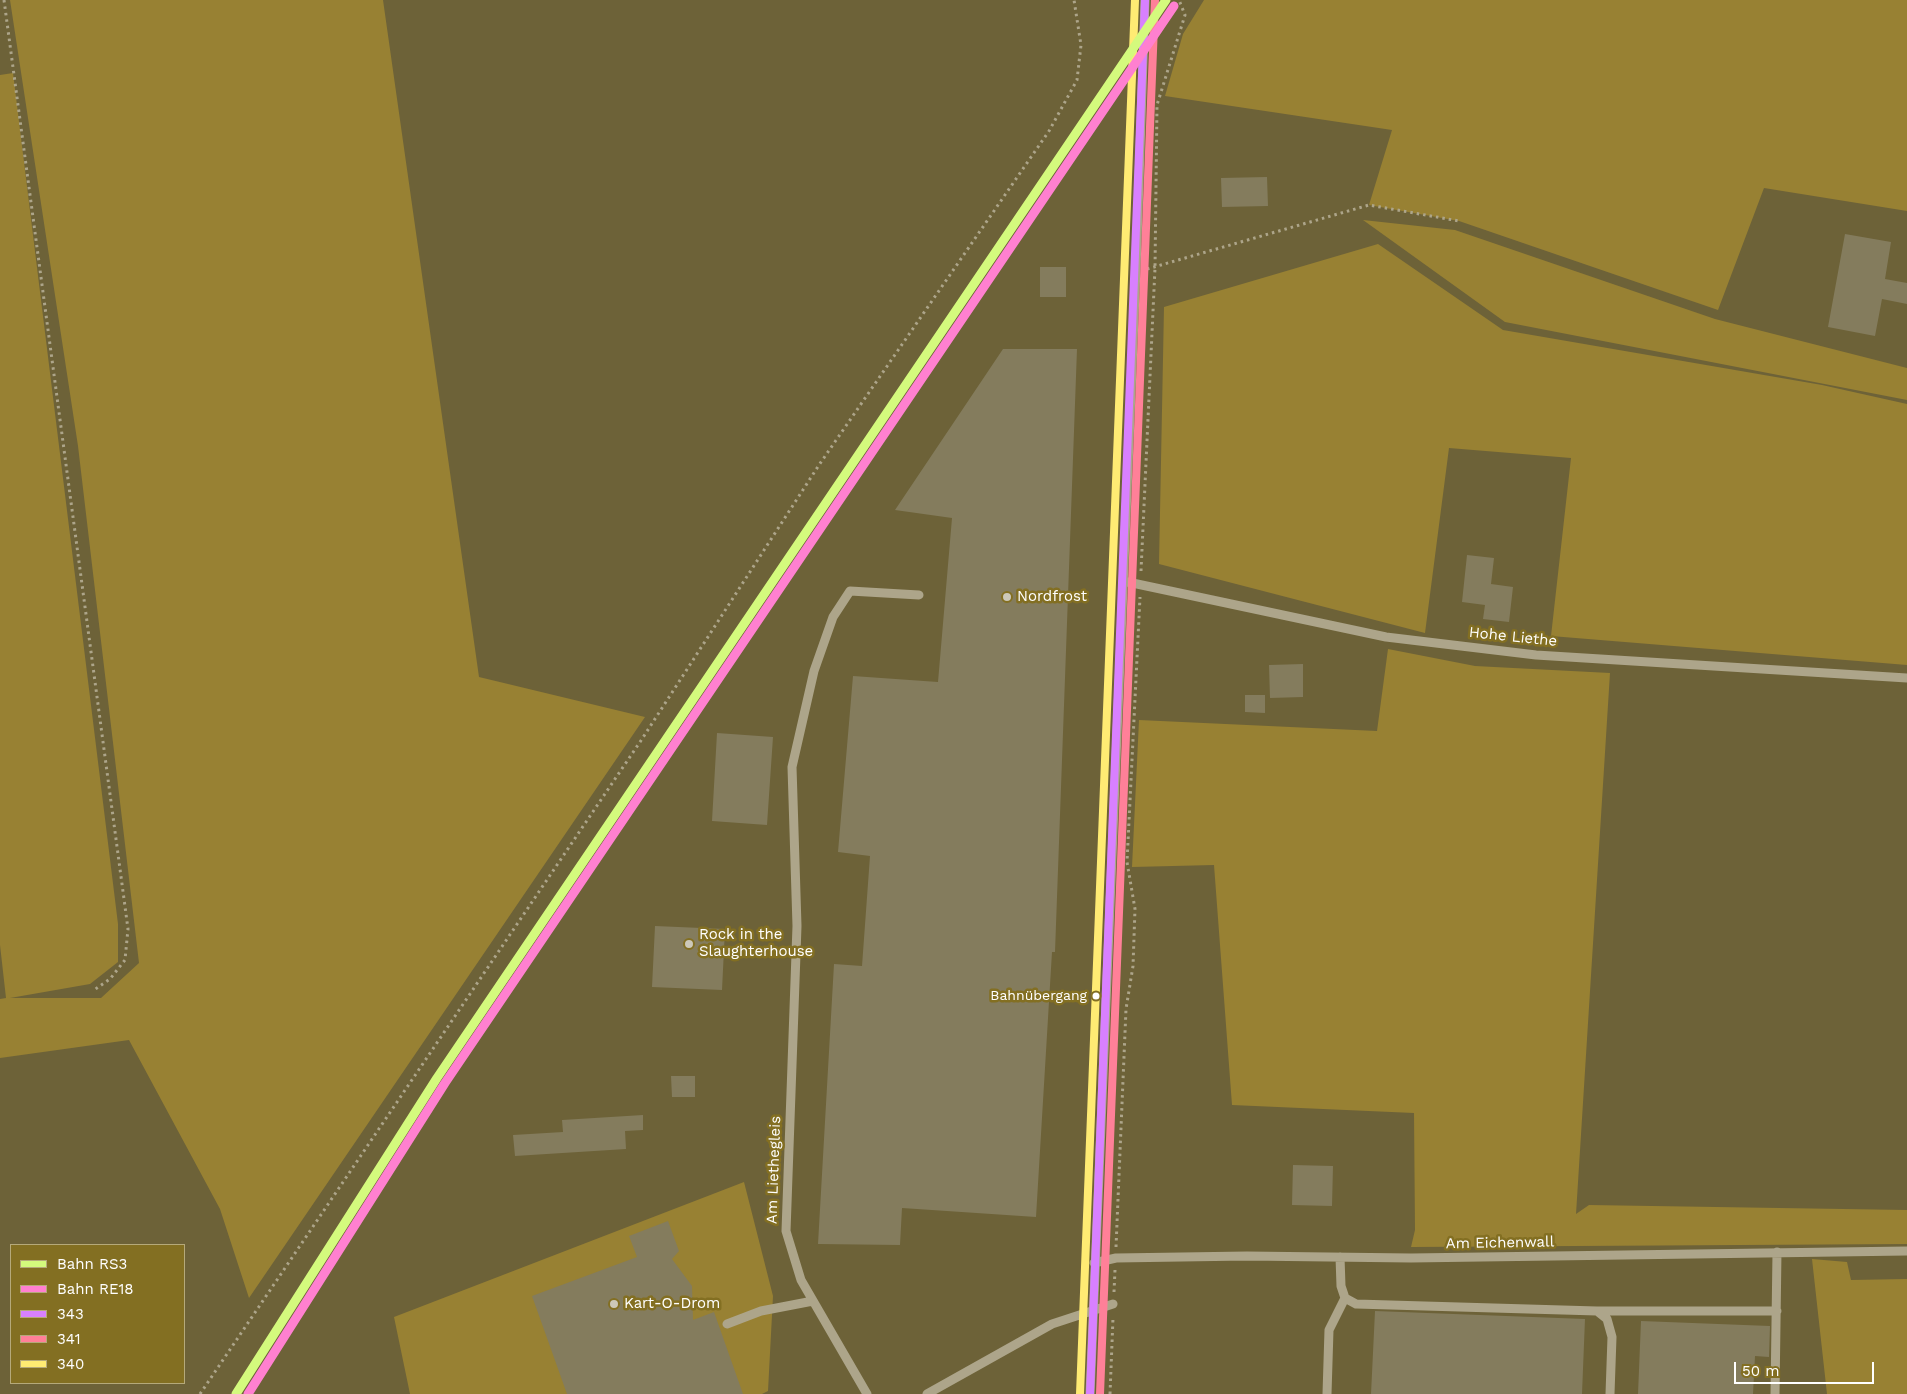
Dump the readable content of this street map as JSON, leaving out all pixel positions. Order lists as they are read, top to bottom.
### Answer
{
  "streets": {
    "street": ["Hohe Liethe", "Am Liethegleis", "Am Eichenwall"]
  },
  "places": [
    "Nordfrost",
    "Rock in the Slaughterhouse",
    "Bahnübergang",
    "Kart-O-Drom"
  ],
  "lines": [
    "rail line RS3",
    "transit line 343",
    "transit line 341",
    "transit line 340",
    "rail line RE18"
  ],
  "legend": [
    "Bahn RS3",
    "Bahn RE18",
    "343",
    "341",
    "340"
  ],
  "scale_bar": "50 m"
}
